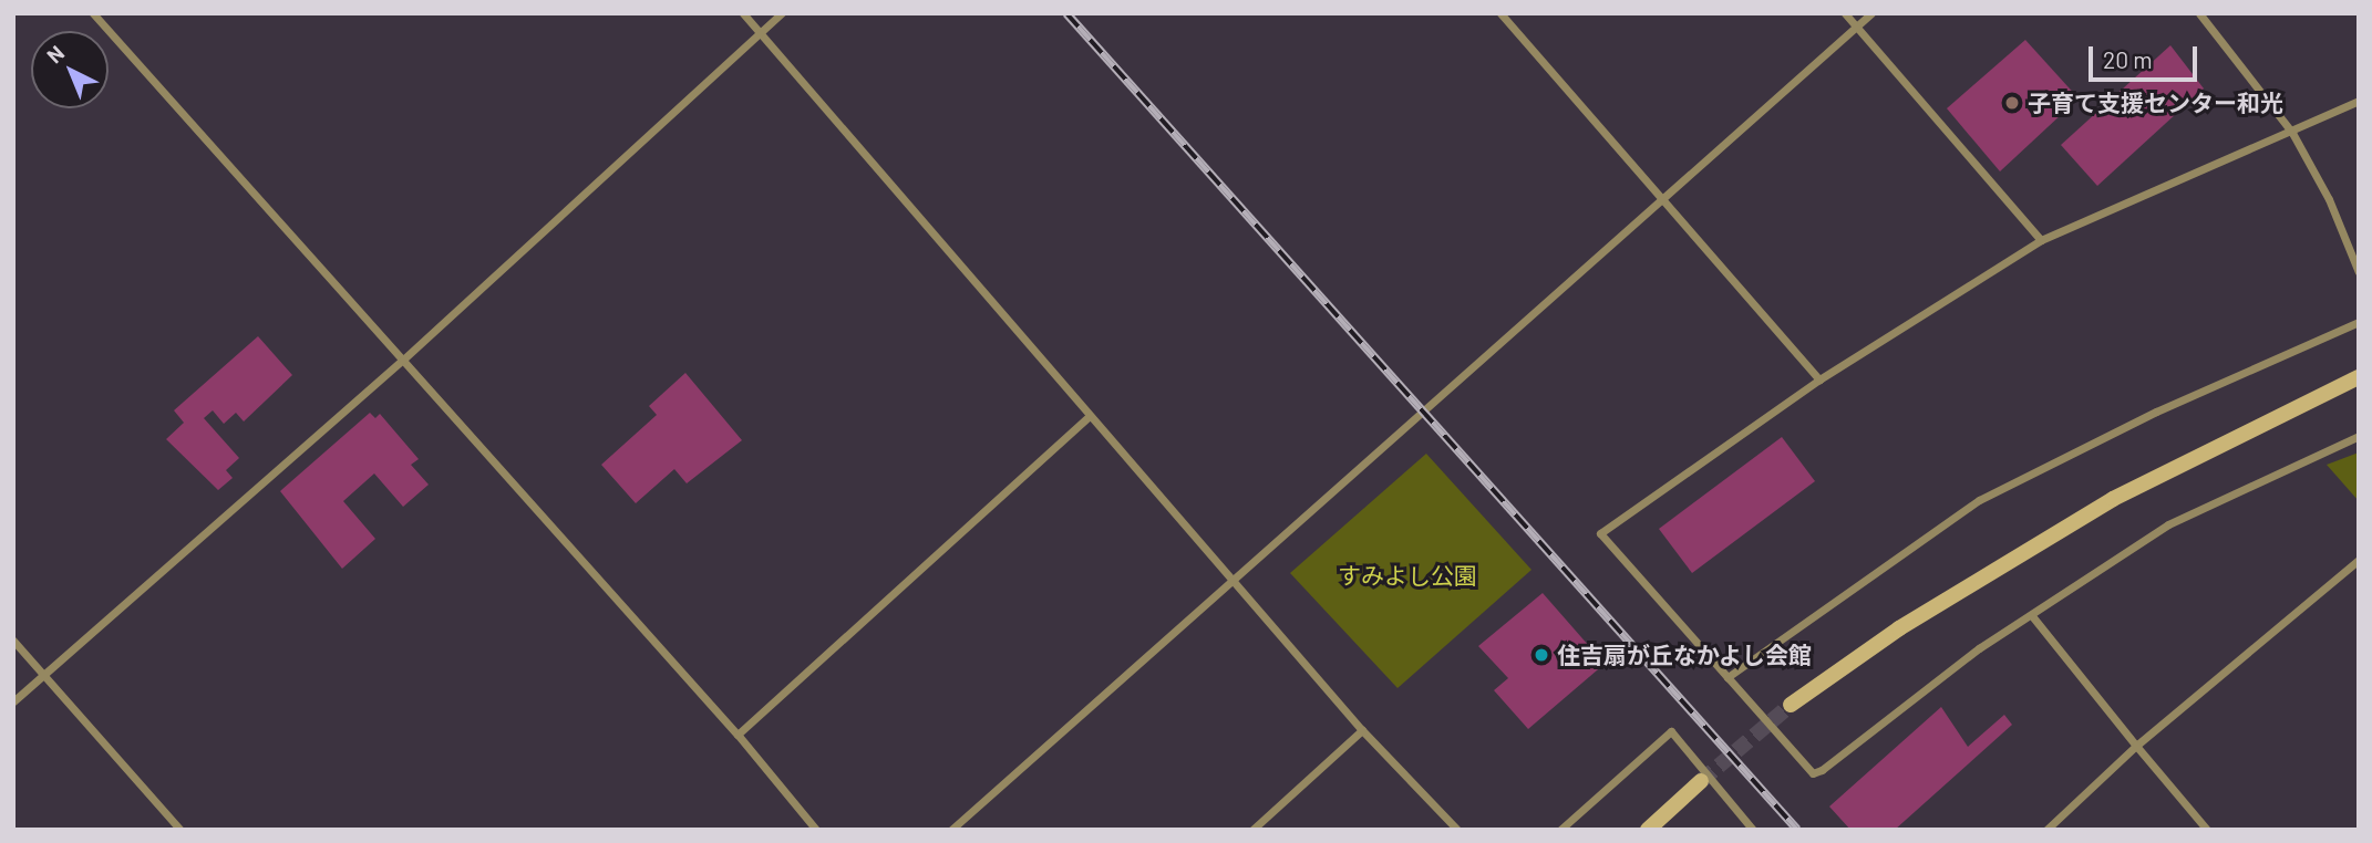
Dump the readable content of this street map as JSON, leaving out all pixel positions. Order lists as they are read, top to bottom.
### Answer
{
  "parks": ["すみよし公園"],
  "places": ["子育て支援センター和光", "住吉扇が丘なかよし会館"],
  "scale_bar": "20 m",
  "north": "top left"
}
